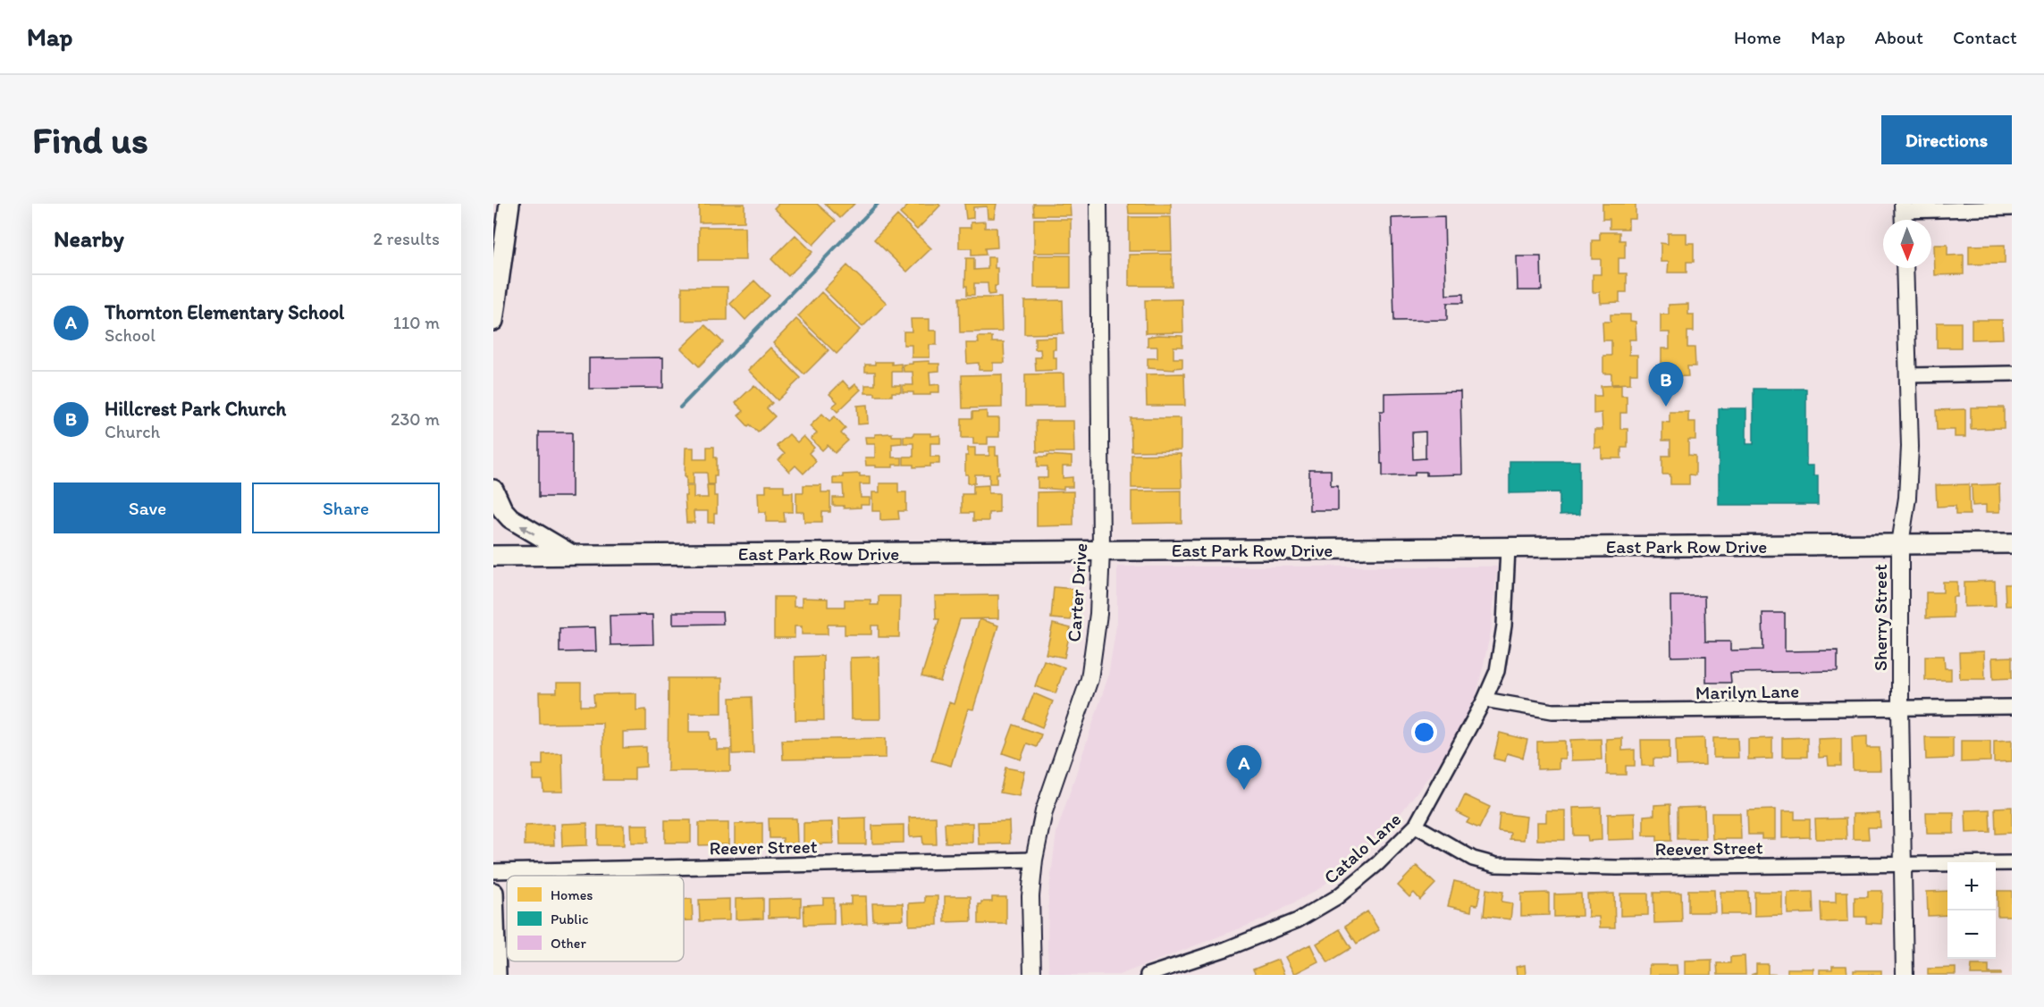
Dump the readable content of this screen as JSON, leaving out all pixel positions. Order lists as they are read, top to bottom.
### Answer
{
  "streets": {
    "main road": ["East Park Row Drive"],
    "street": [
      "Carter Drive",
      "Sherry Street",
      "Marilyn Lane",
      "Reever Street",
      "Catalo Lane"
    ]
  },
  "crossings": [
    ["East Park Row Drive", "Carter Drive"],
    ["East Park Row Drive", "Sherry Street"],
    ["East Park Row Drive", "Catalo Lane"],
    ["Carter Drive", "Reever Street"],
    ["Sherry Street", "Marilyn Lane"],
    ["Sherry Street", "Reever Street"],
    ["Marilyn Lane", "Catalo Lane"],
    ["Reever Street", "Catalo Lane"]
  ],
  "legend": ["Homes", "Public", "Other"],
  "north": "bottom",
  "page": {
    "header": "Map",
    "nav": [
      "Home",
      "Map",
      "About",
      "Contact"
    ],
    "buttons": [
      "Directions",
      ["Save", "Share"]
    ],
    "title": "Find us",
    "heading": ["Nearby", "2 results"],
    "list": [
      {
        "mark": "A",
        "name": "Thornton Elementary School",
        "note": "School",
        "value": "110 m"
      },
      {
        "mark": "B",
        "name": "Hillcrest Park Church",
        "note": "Church",
        "value": "230 m"
      }
    ],
    "pins": ["B", "A"],
    "map_buttons": ["+", "−"]
  }
}
